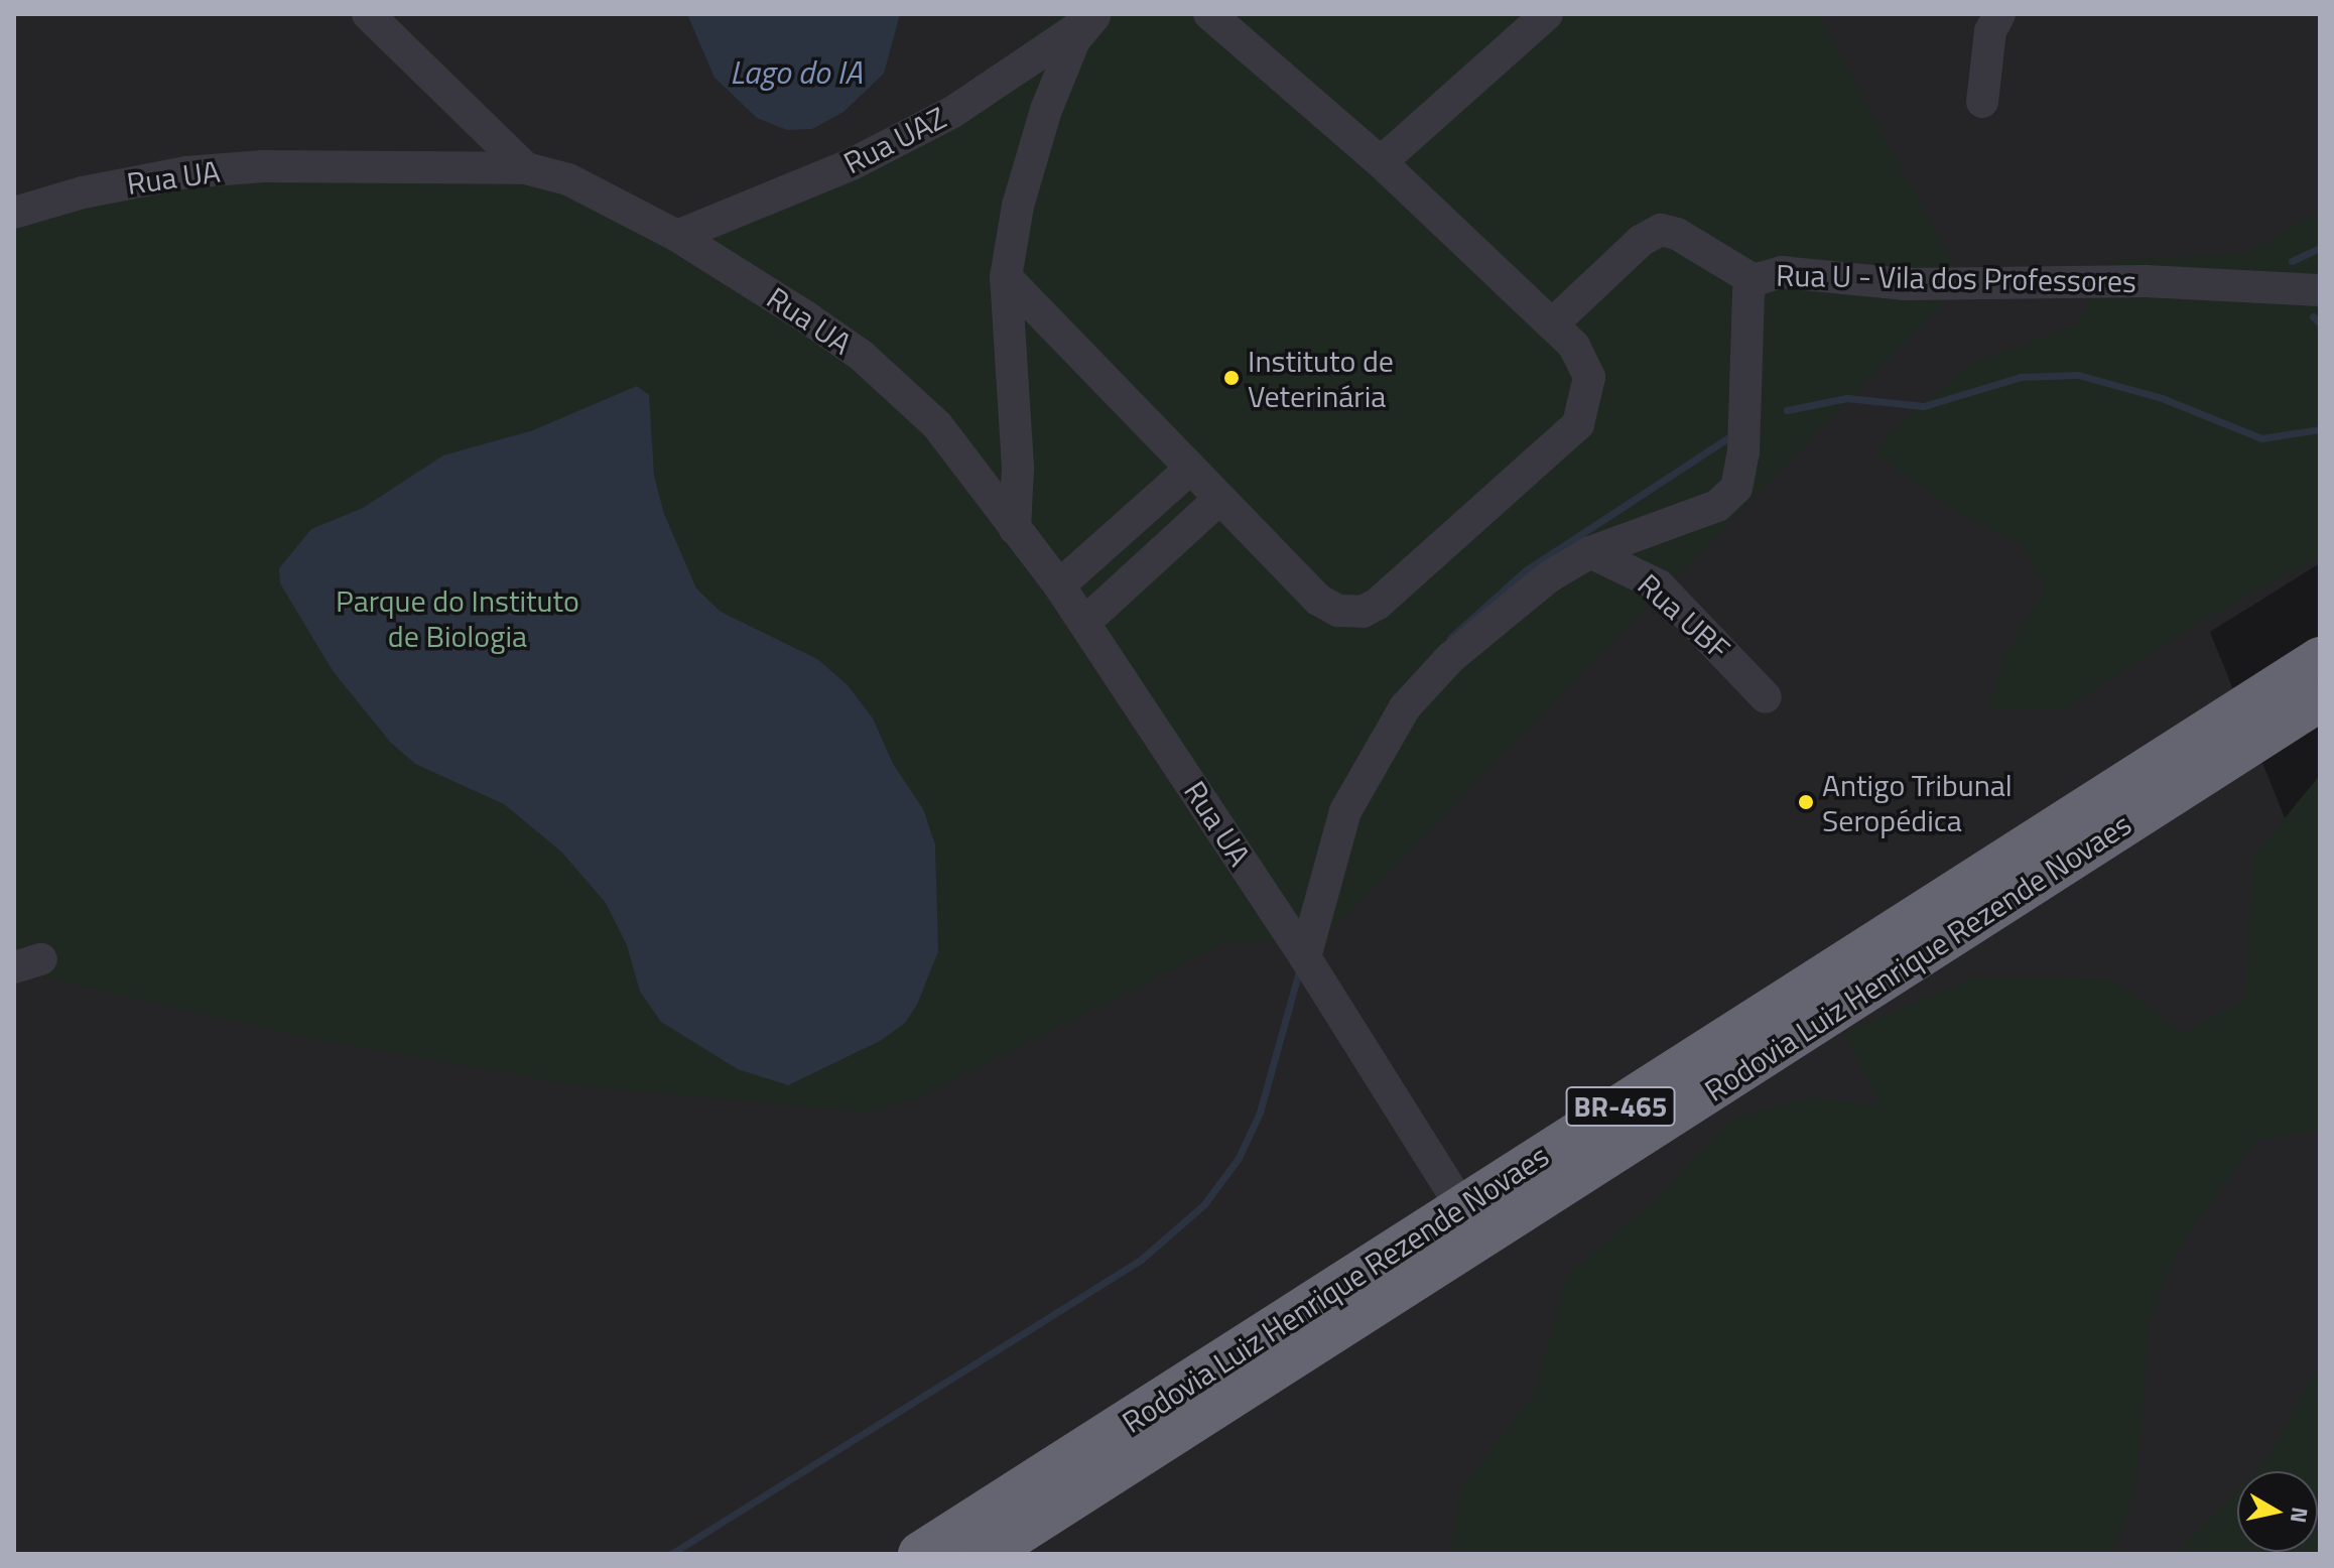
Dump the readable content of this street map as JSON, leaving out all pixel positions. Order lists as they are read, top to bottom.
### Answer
{
  "streets": {
    "highway": ["Rodovia Luiz Henrique Rezende Novaes", "BR-465"],
    "lane": [
      "Rua UAZ",
      "Rua UA",
      "Rua U - Vila dos Professores",
      "Rua UBF"
    ]
  },
  "crossings": [
    ["Rua UAZ", "Rua UA"],
    ["Rua UA", "Rua U - Vila dos Professores"],
    ["Rua UA", "Rodovia Luiz Henrique Rezende Novaes"],
    ["Rua U - Vila dos Professores", "Rua UBF"]
  ],
  "water": ["Lago do IA"],
  "parks": ["Parque do Instituto de Biologia"],
  "places": ["Instituto de Veterinária", "Antigo Tribunal Seropédica"],
  "north": "right"
}
